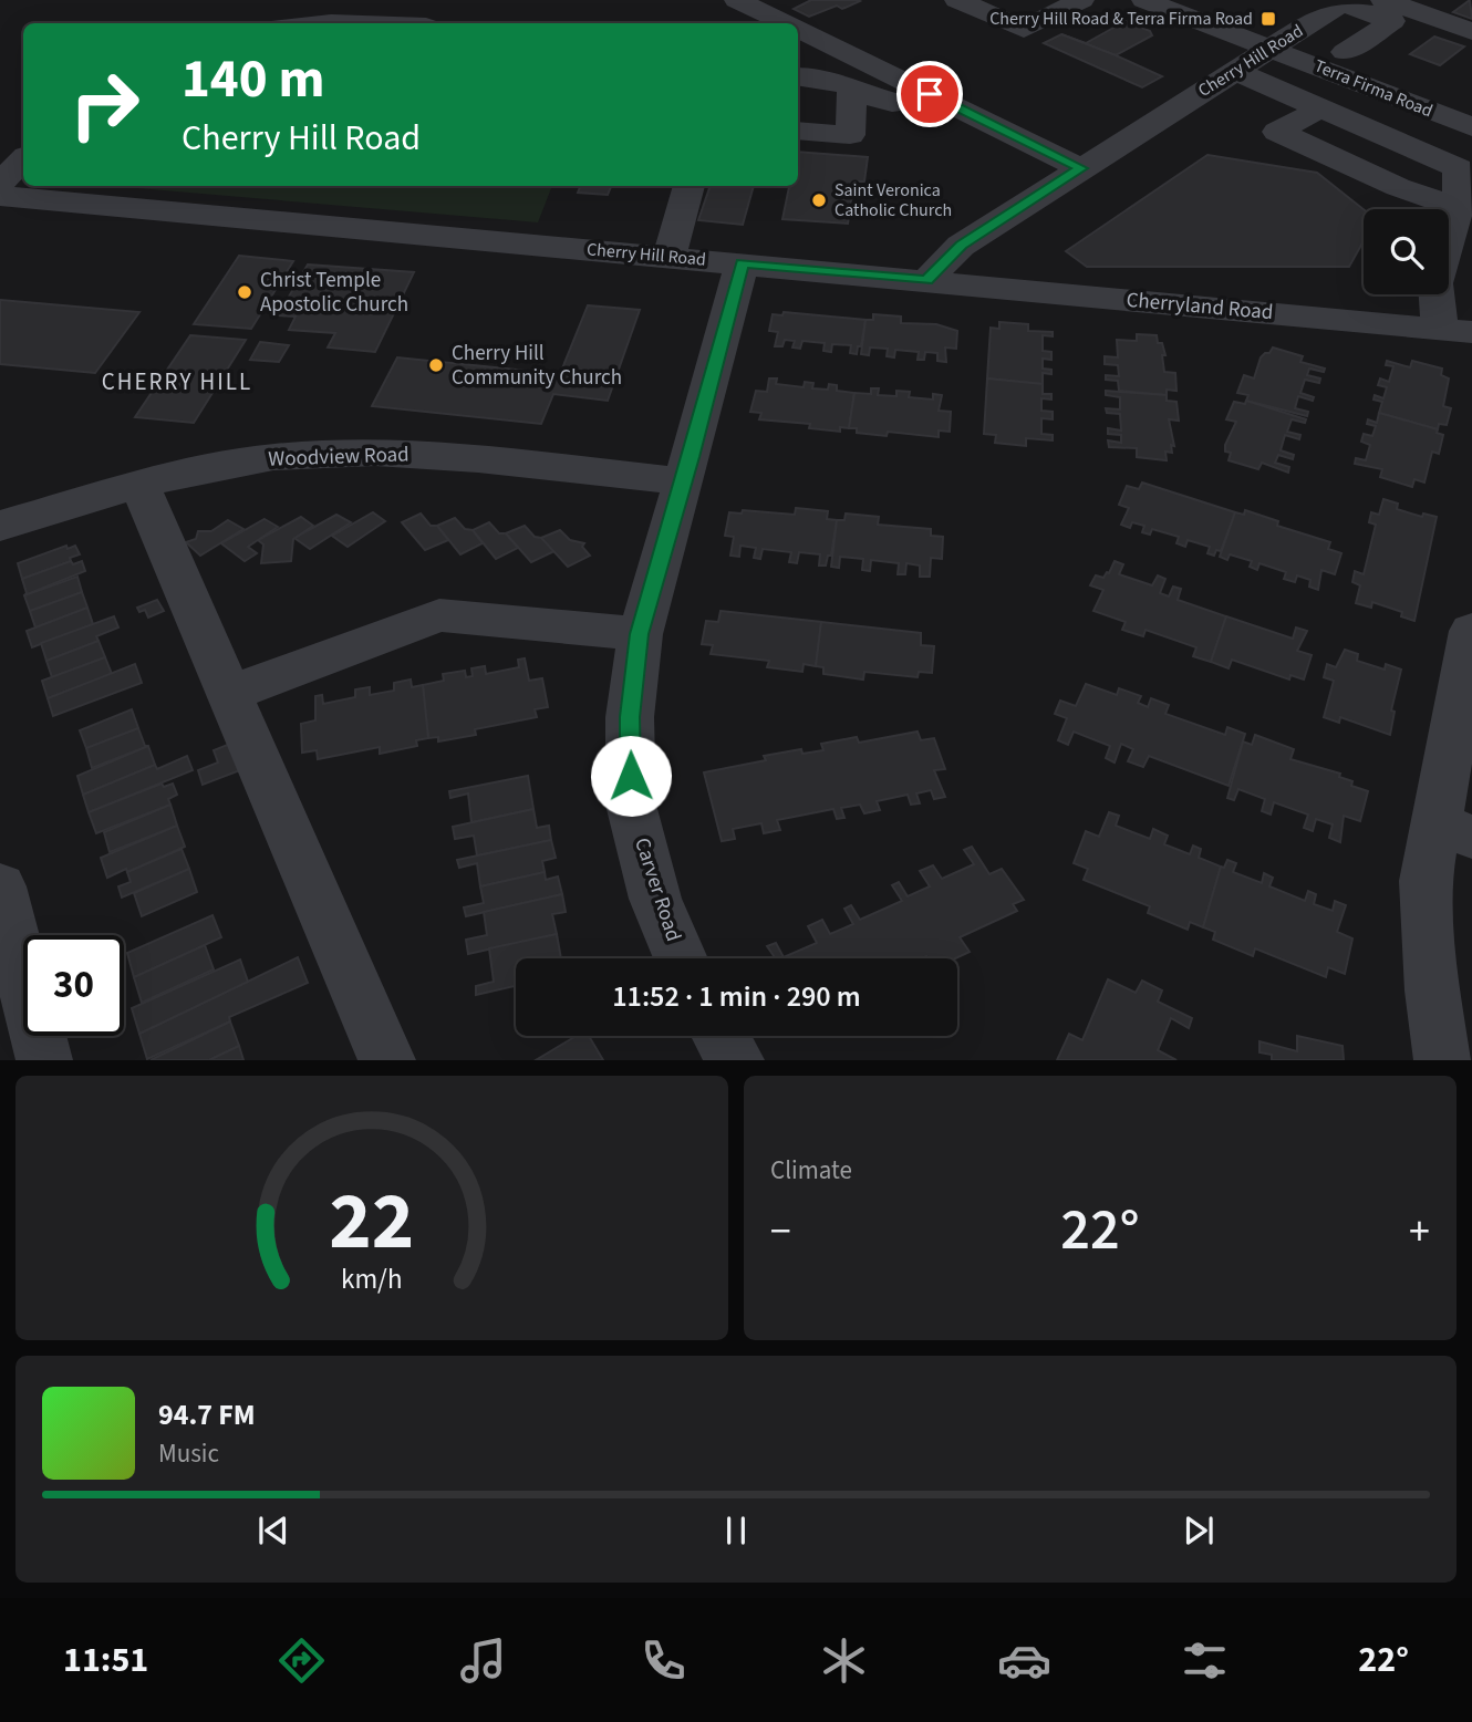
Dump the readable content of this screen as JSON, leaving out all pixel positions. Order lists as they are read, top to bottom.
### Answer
{
  "streets": {
    "street": [
      "Cherry Hill Road",
      "Terra Firma Road",
      "Cherryland Road",
      "Woodview Road",
      "Carver Road"
    ]
  },
  "crossings": [
    ["Cherry Hill Road", "Terra Firma Road"],
    ["Cherry Hill Road", "Cherryland Road"],
    ["Cherry Hill Road", "Carver Road"],
    ["Woodview Road", "Carver Road"]
  ],
  "districts": ["CHERRY HILL"],
  "places": {
    "transit": ["Cherry Hill Road & Terra Firma Road"],
    "other": ["Saint Veronica Catholic Church", "Christ Temple Apostolic Church", "Cherry Hill Community Church"]
  },
  "page": {
    "turn": ["140 m", "Cherry Hill Road"],
    "limit": "30",
    "trip": "11:52 · 1 min · 290 m",
    "tile": "Climate",
    "heat": ["−", "22°", "+"],
    "song": ["94.7 FM", "Music"],
    "tabs": ["11:51", "22°"],
    "gauge": ["22", "km/h"]
  }
}
